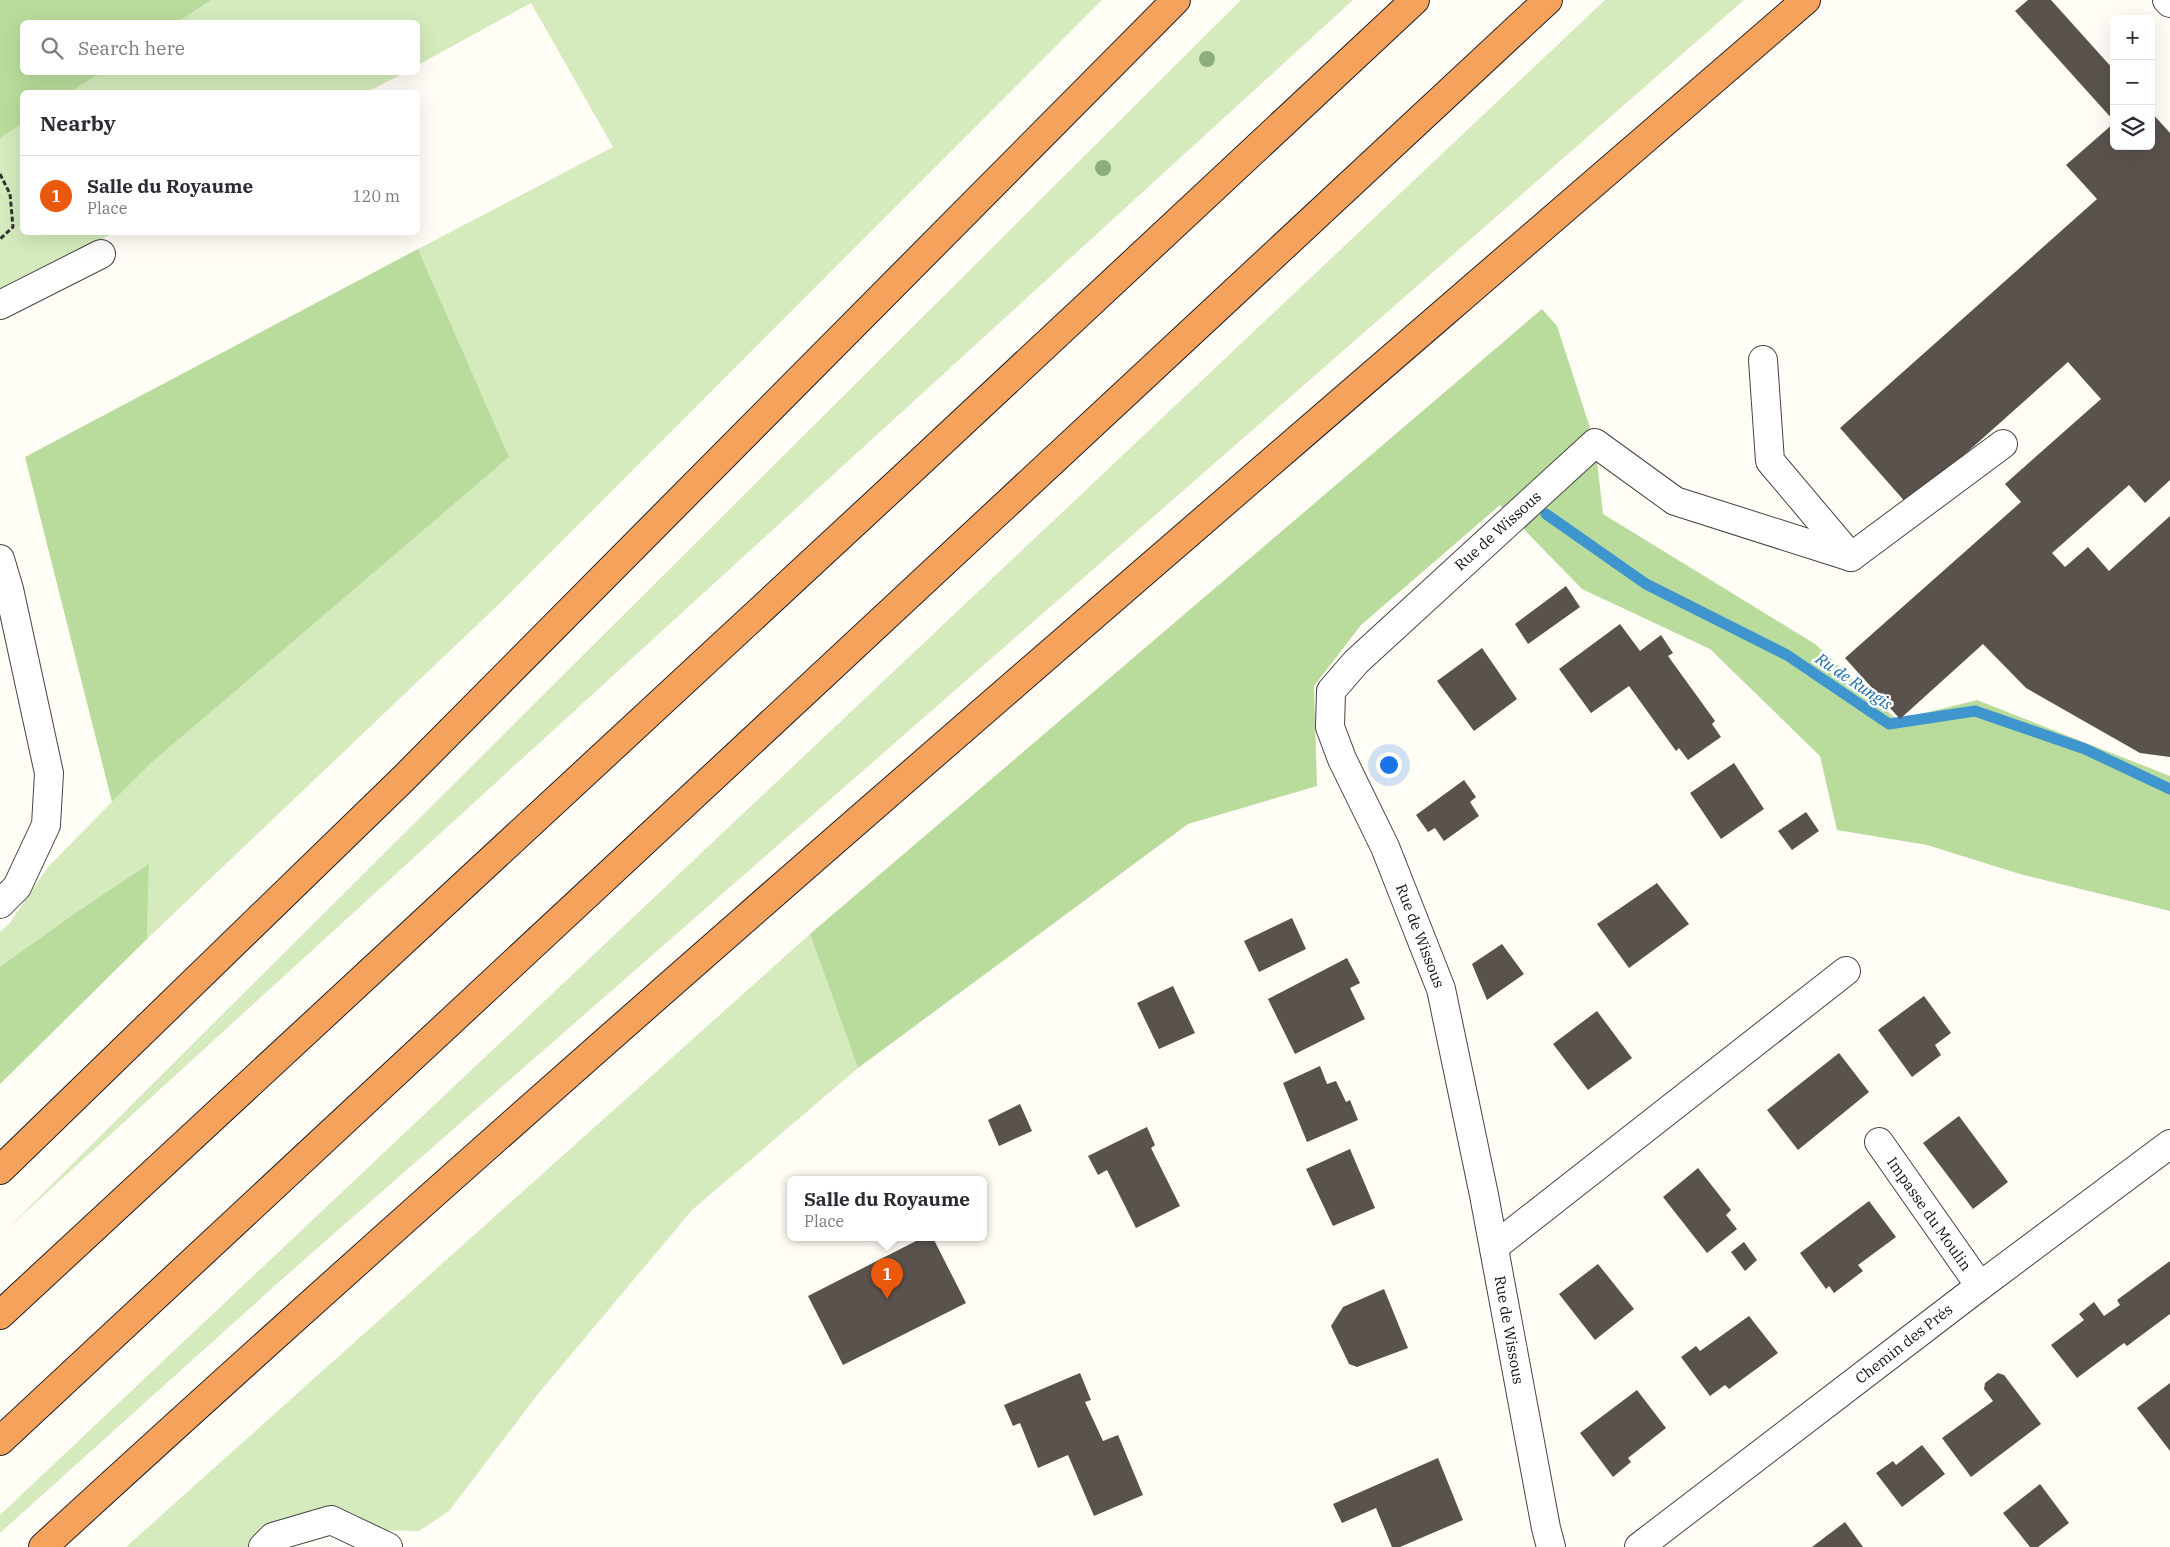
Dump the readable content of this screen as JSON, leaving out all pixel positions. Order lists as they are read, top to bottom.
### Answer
{
  "streets": {
    "street": ["Rue de Wissous", "Impasse du Moulin", "Chemin des Prés"]
  },
  "crossings": [
    ["Impasse du Moulin", "Chemin des Prés"]
  ],
  "water": ["Ru de Rungis"],
  "page": {
    "map_buttons": ["+", "−"],
    "search": "Search here",
    "heading": "Nearby",
    "list": [
      {
        "mark": "1",
        "name": "Salle du Royaume",
        "note": "Place",
        "value": "120 m"
      }
    ],
    "popup": ["Salle du Royaume", "Place"],
    "pins": "1"
  }
}
